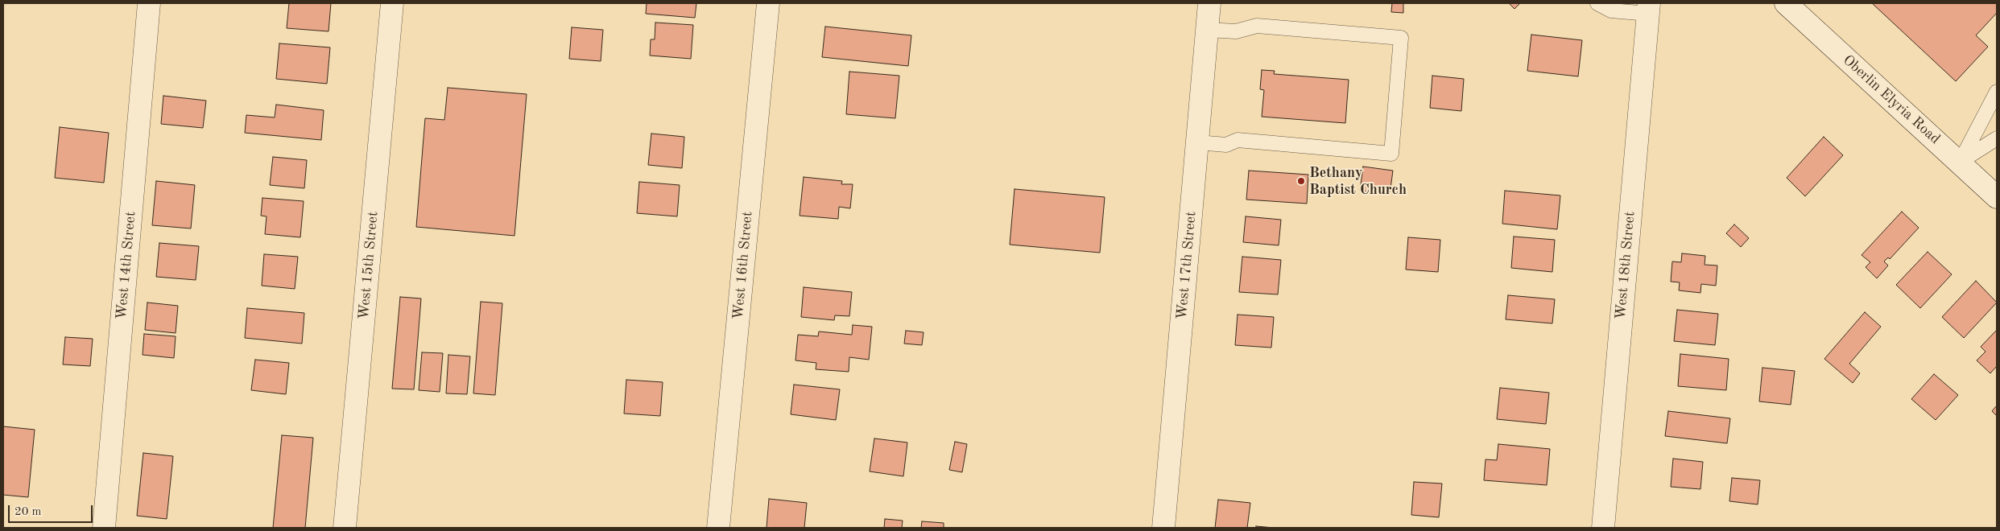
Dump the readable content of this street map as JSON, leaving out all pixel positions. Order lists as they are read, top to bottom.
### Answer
{
  "streets": {
    "street": [
      "Oberlin Elyria Road",
      "West 14th Street",
      "West 15th Street",
      "West 16th Street",
      "West 17th Street",
      "West 18th Street"
    ]
  },
  "places": ["Bethany Baptist Church"],
  "scale_bar": "20 m"
}
